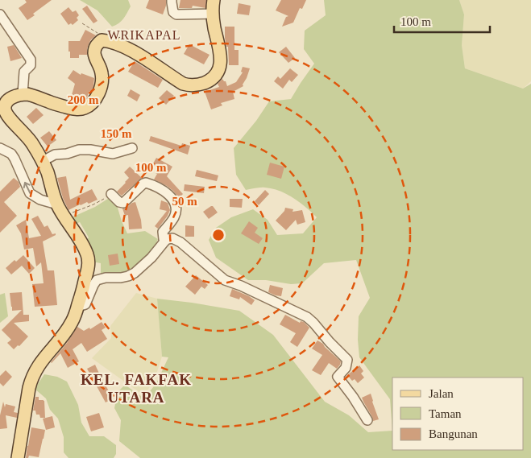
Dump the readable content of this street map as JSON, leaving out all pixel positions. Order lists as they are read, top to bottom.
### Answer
{
  "districts": ["WRIKAPAL", "KEL. FAKFAK UTARA"],
  "legend": ["Jalan", "Taman", "Bangunan"],
  "scale_bar": "100 m",
  "rings": [
    "200 m",
    "150 m",
    "100 m",
    "50 m"
  ]
}
